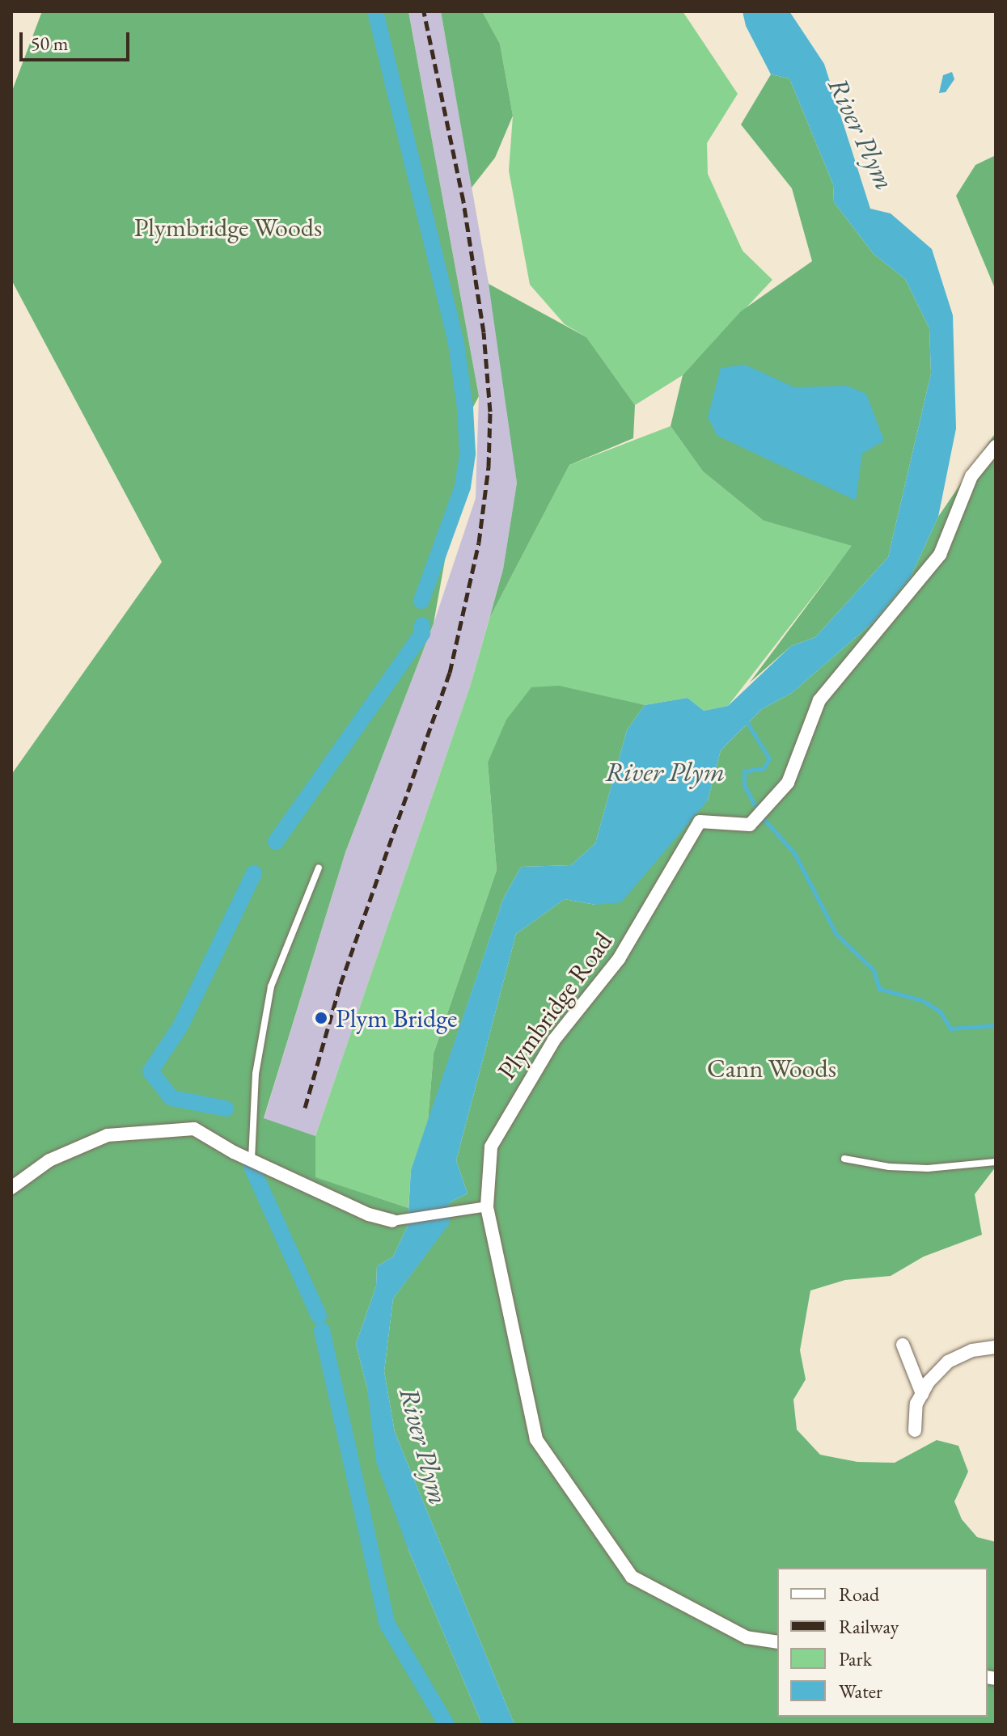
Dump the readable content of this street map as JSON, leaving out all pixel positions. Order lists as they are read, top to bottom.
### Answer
{
  "streets": {
    "street": ["Plymbridge Road"]
  },
  "water": ["River Plym"],
  "parks": ["Plymbridge Woods", "Cann Woods"],
  "places": ["Plym Bridge"],
  "legend": [
    "Road",
    "Railway",
    "Park",
    "Water"
  ],
  "scale_bar": "50 m"
}
